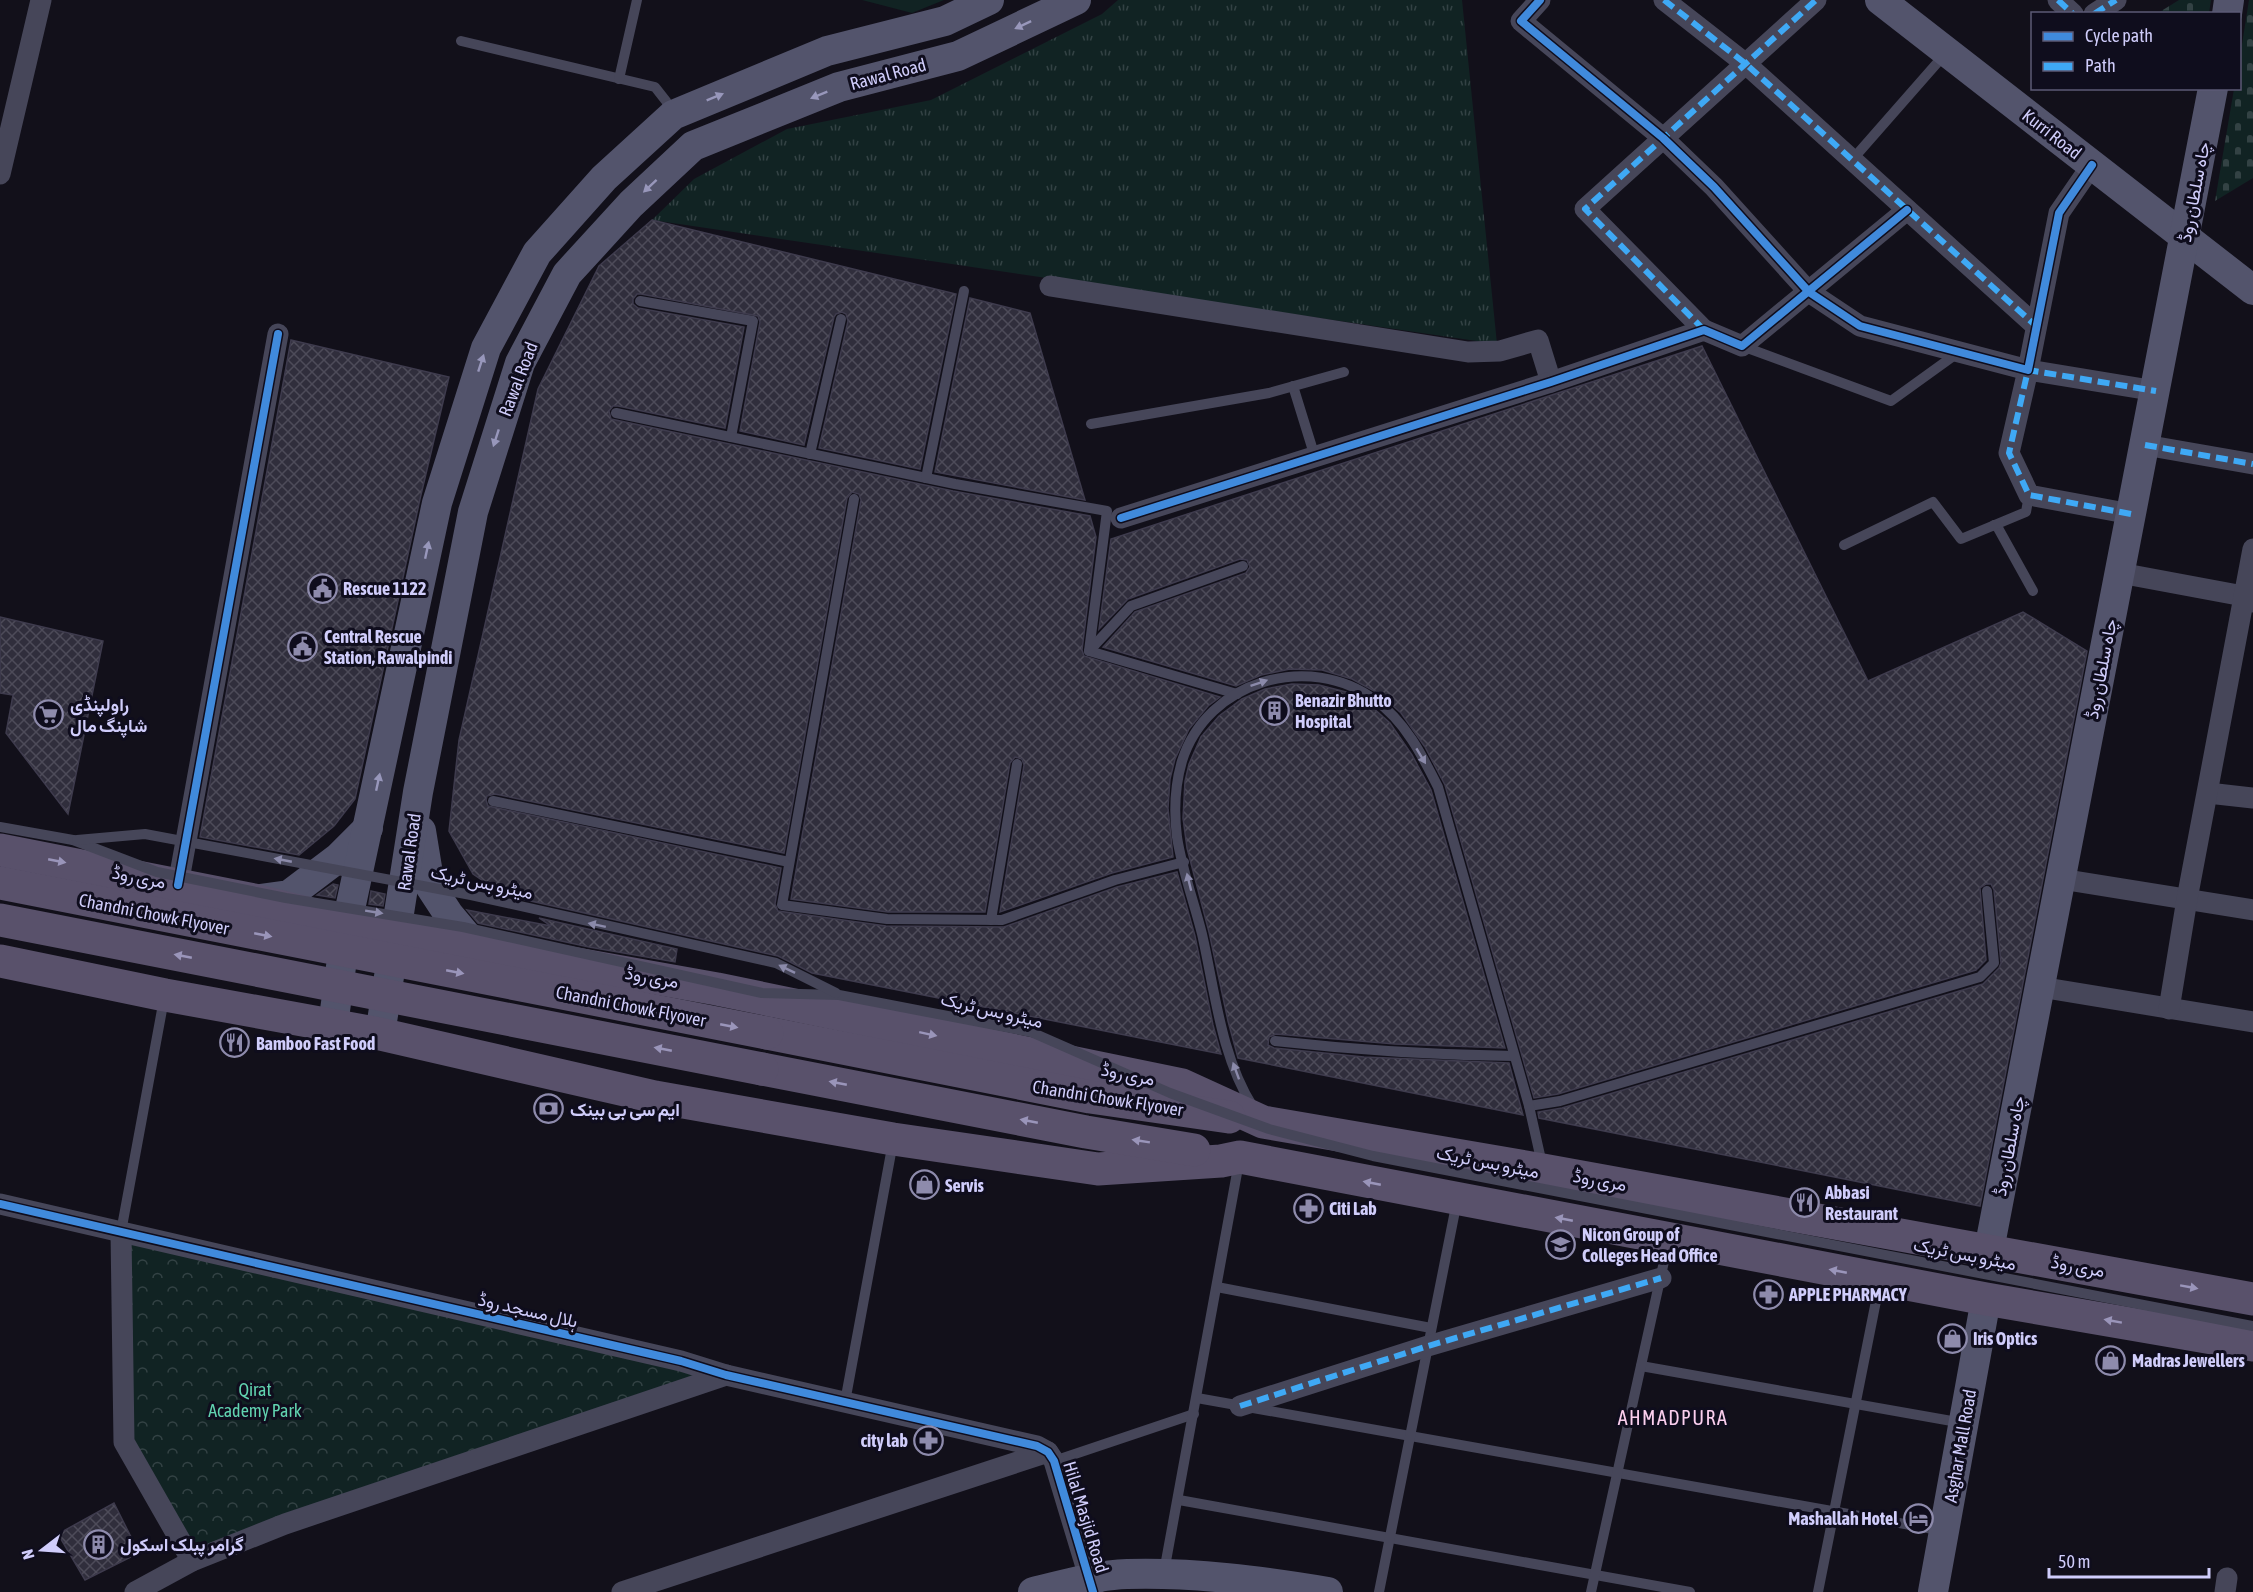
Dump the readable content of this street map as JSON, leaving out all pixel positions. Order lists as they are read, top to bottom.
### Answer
{
  "streets": {
    "main road": [
      "Rawal Road",
      "Kurri Road",
      "چاہ سلطان روڈ",
      "مری روڈ",
      "Chandni Chowk Flyover",
      "Asghar Mall Road"
    ],
    "street": ["ہلال مسجد روڈ", "Hilal Masjid Road"],
    "lane": ["میٹرو بس ٹریک"]
  },
  "crossings": [
    ["Rawal Road", "مری روڈ"],
    ["Kurri Road", "چاہ سلطان روڈ"],
    ["چاہ سلطان روڈ", "مری روڈ"],
    ["مری روڈ", "Chandni Chowk Flyover"],
    ["ہلال مسجد روڈ", "Hilal Masjid Road"]
  ],
  "districts": ["AHMADPURA"],
  "parks": ["Qirat Academy Park"],
  "places": {
    "public building": ["Rescue 1122", "Central Rescue Station, Rawalpindi"],
    "building": ["Benazir Bhutto Hospital", "گرامر پبلک اسکول"],
    "supermarket": ["راولپنڈی شاپنگ مال"],
    "restaurant": ["Bamboo Fast Food", "Abbasi Restaurant"],
    "bank": ["ایم سی بی بینک"],
    "shop": ["Servis", "Iris Optics", "Madras Jewellers"],
    "pharmacy": ["Citi Lab", "APPLE PHARMACY", "city lab"],
    "school or university": ["Nicon Group of Colleges Head Office"],
    "hotel": ["Mashallah Hotel"]
  },
  "legend": ["Cycle path", "Path"],
  "scale_bar": "50 m",
  "north": "left"
}
